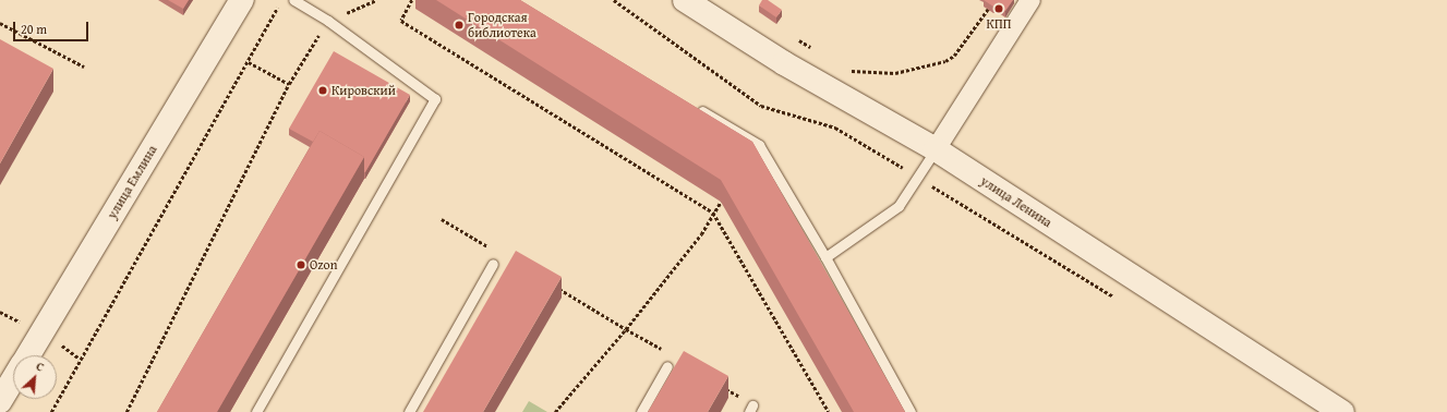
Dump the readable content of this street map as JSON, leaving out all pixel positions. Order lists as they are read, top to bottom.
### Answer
{
  "streets": {
    "street": ["улица Емлина", "улица Ленина"]
  },
  "places": [
    "КПП",
    "Городская библиотека",
    "Кировский",
    "Ozon"
  ],
  "scale_bar": "20 m",
  "north": "top right"
}
